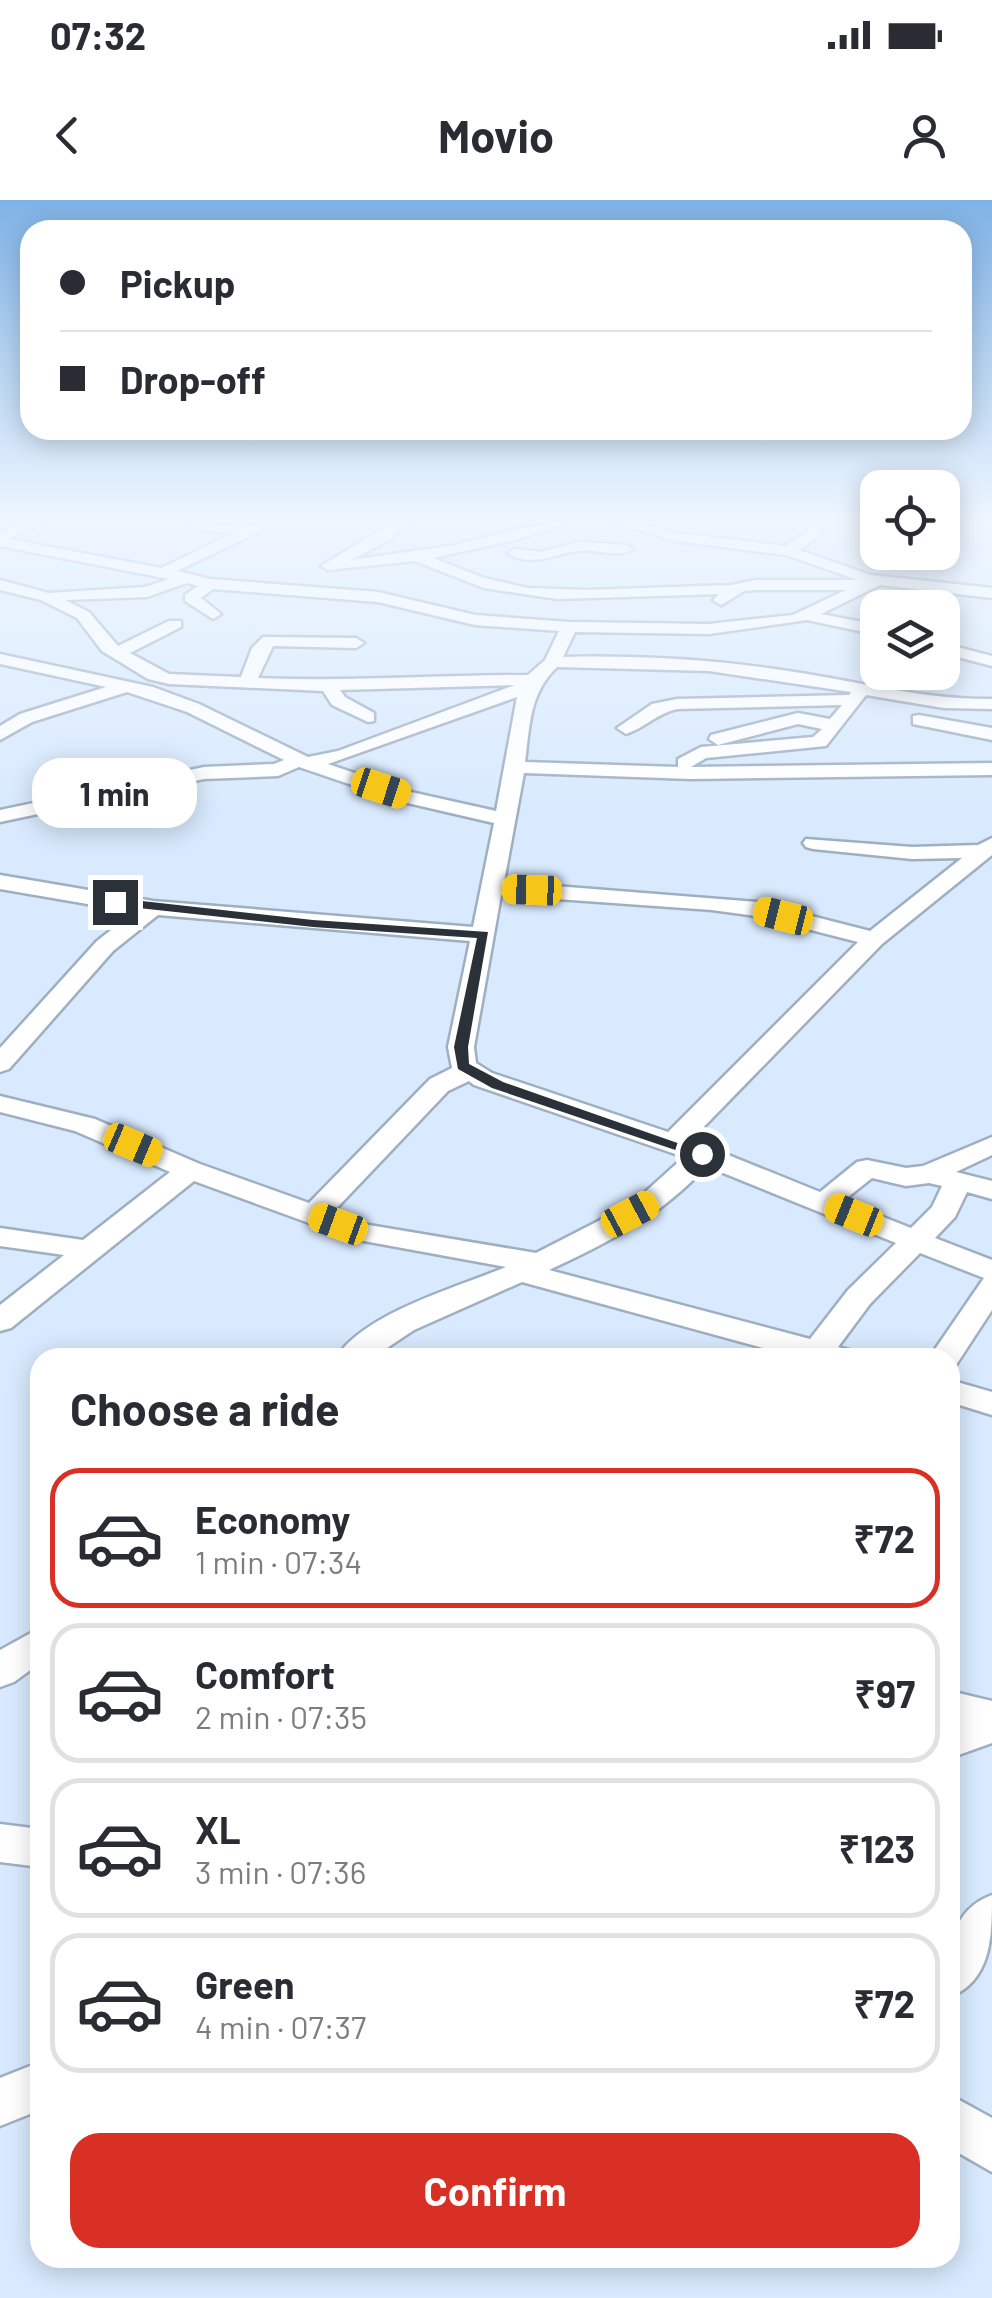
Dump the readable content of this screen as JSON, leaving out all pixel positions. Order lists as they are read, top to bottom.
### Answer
{
  "page": {
    "status": "07:32",
    "header": "Movio",
    "banner": ["Pickup", "Drop-off"],
    "bubble": "1 min",
    "heading": "Choose a ride",
    "list": [
      {
        "name": "Economy",
        "note": "1 min · 07:34",
        "value": "₹72"
      },
      {
        "name": "Comfort",
        "note": "2 min · 07:35",
        "value": "₹97"
      },
      {
        "name": "XL",
        "note": "3 min · 07:36",
        "value": "₹123"
      },
      {
        "name": "Green",
        "note": "4 min · 07:37",
        "value": "₹72"
      }
    ],
    "buttons": "Confirm"
  }
}
